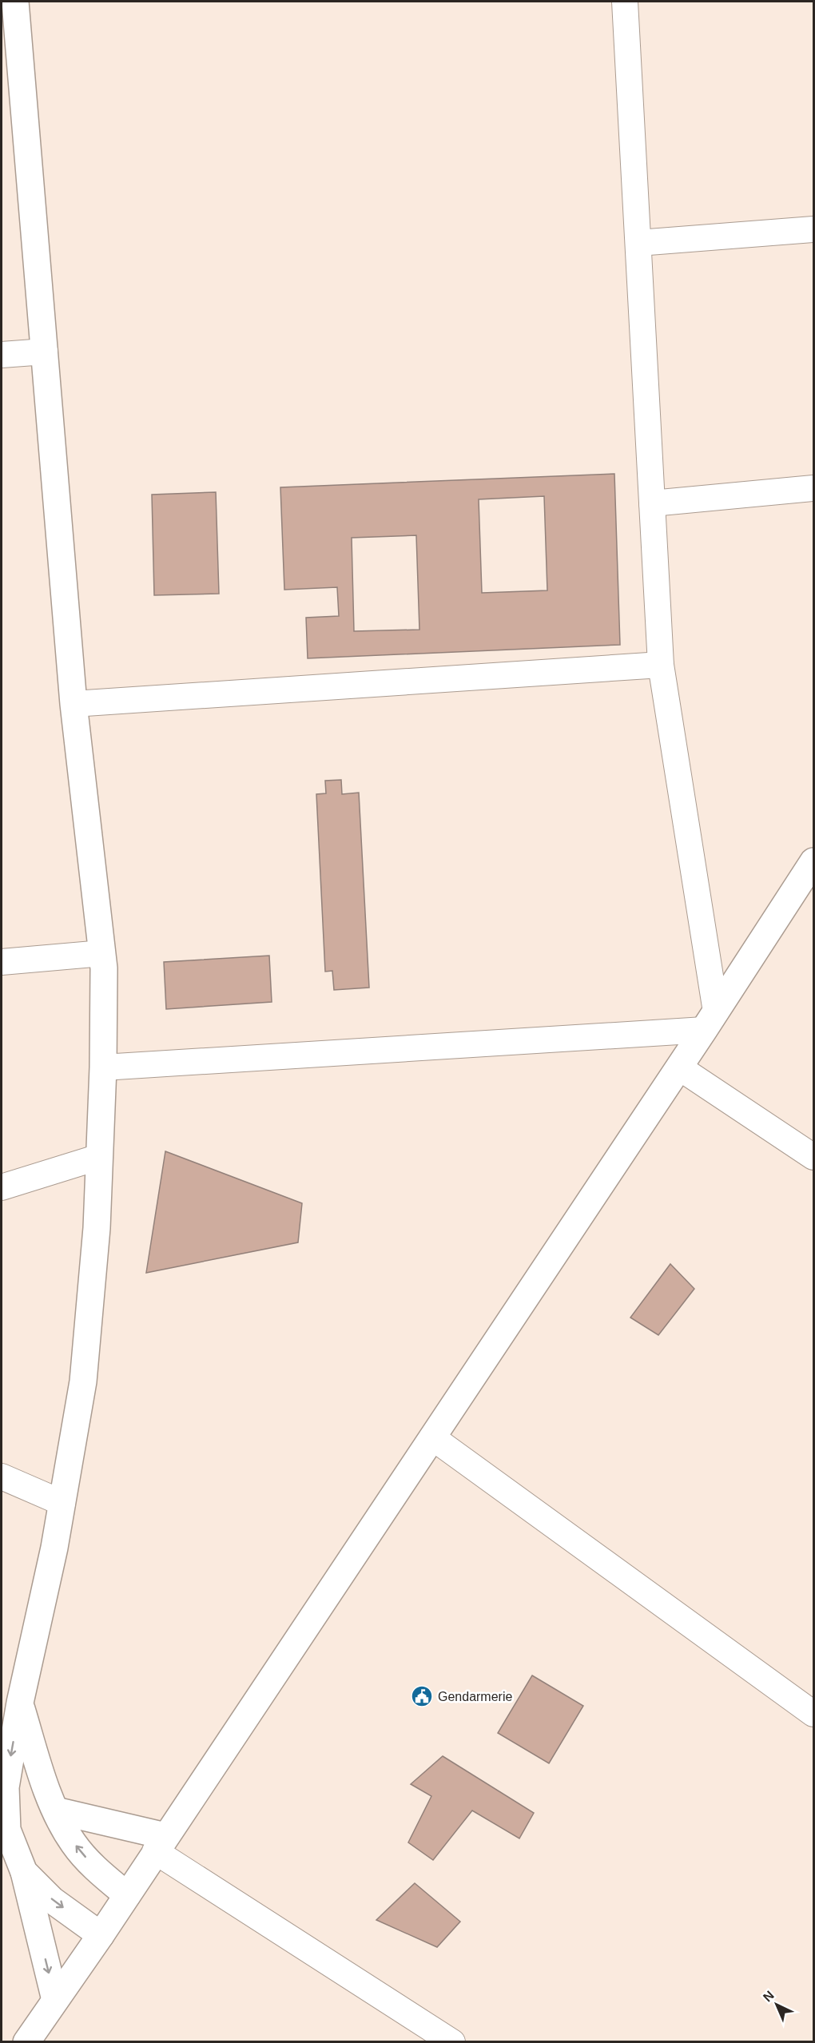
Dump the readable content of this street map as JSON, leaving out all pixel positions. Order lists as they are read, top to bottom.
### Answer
{
  "places": {
    "public building": ["Gendarmerie"]
  },
  "north": "top left"
}
